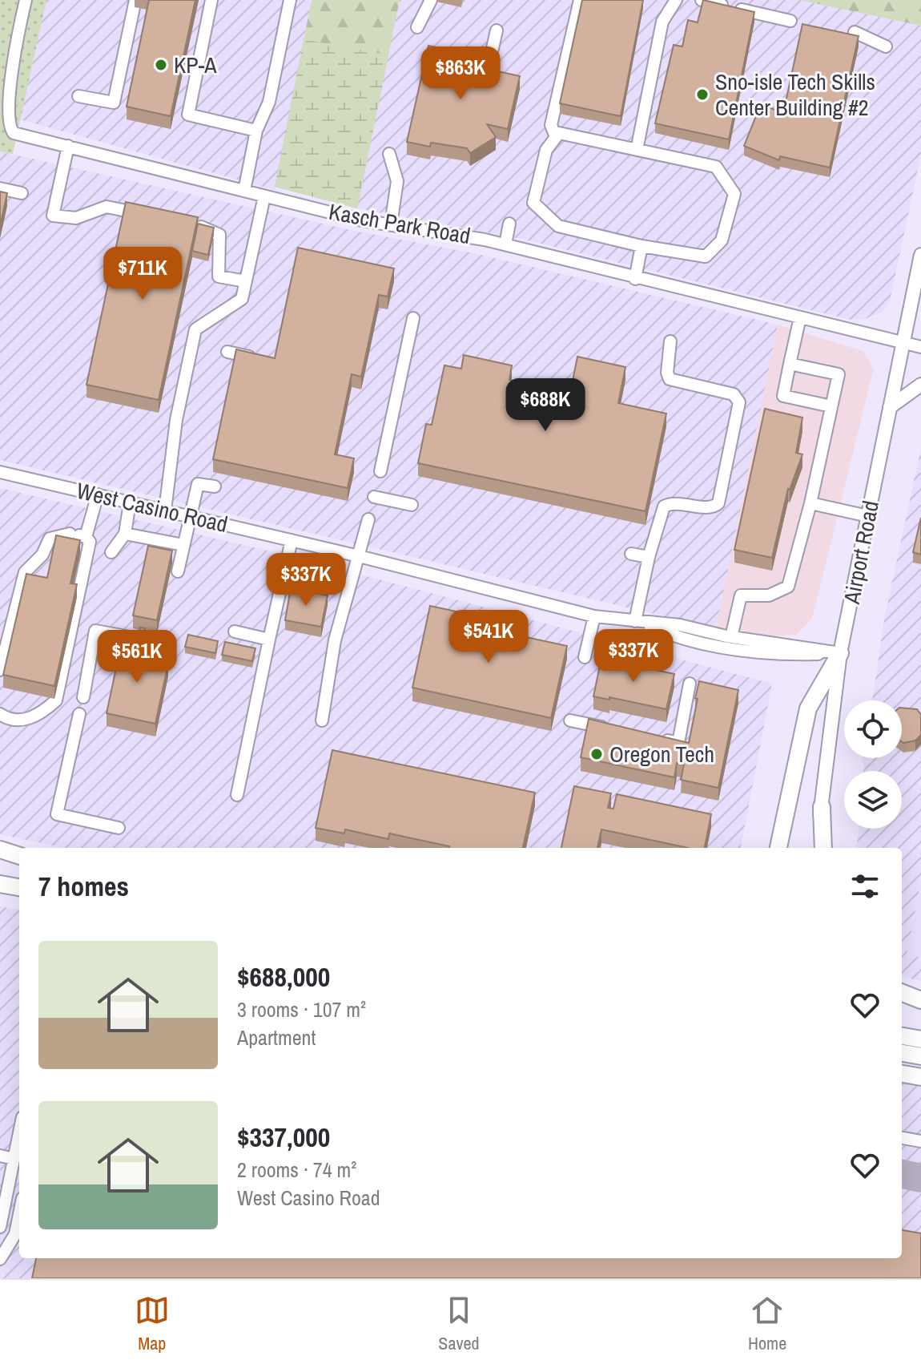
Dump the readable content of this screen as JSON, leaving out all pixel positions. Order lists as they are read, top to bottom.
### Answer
{
  "streets": {
    "main road": ["Airport Road"],
    "street": ["Kasch Park Road", "West Casino Road"]
  },
  "crossings": [
    ["Kasch Park Road", "Airport Road"],
    ["West Casino Road", "Airport Road"]
  ],
  "places": ["KP-A", "Sno-isle Tech Skills Center Building #2", "Oregon Tech"],
  "page": {
    "price": [
      "$863K",
      "$711K",
      "$688K",
      "$337K",
      "$541K",
      "$337K",
      "$561K"
    ],
    "heading": "7 homes",
    "list": [
      {
        "name": "$688,000",
        "note": "3 rooms · 107 m² · Apartment"
      },
      {
        "name": "$337,000",
        "note": "2 rooms · 74 m² · West Casino Road"
      }
    ],
    "tabs": ["Map", "Saved", "Home"]
  }
}
